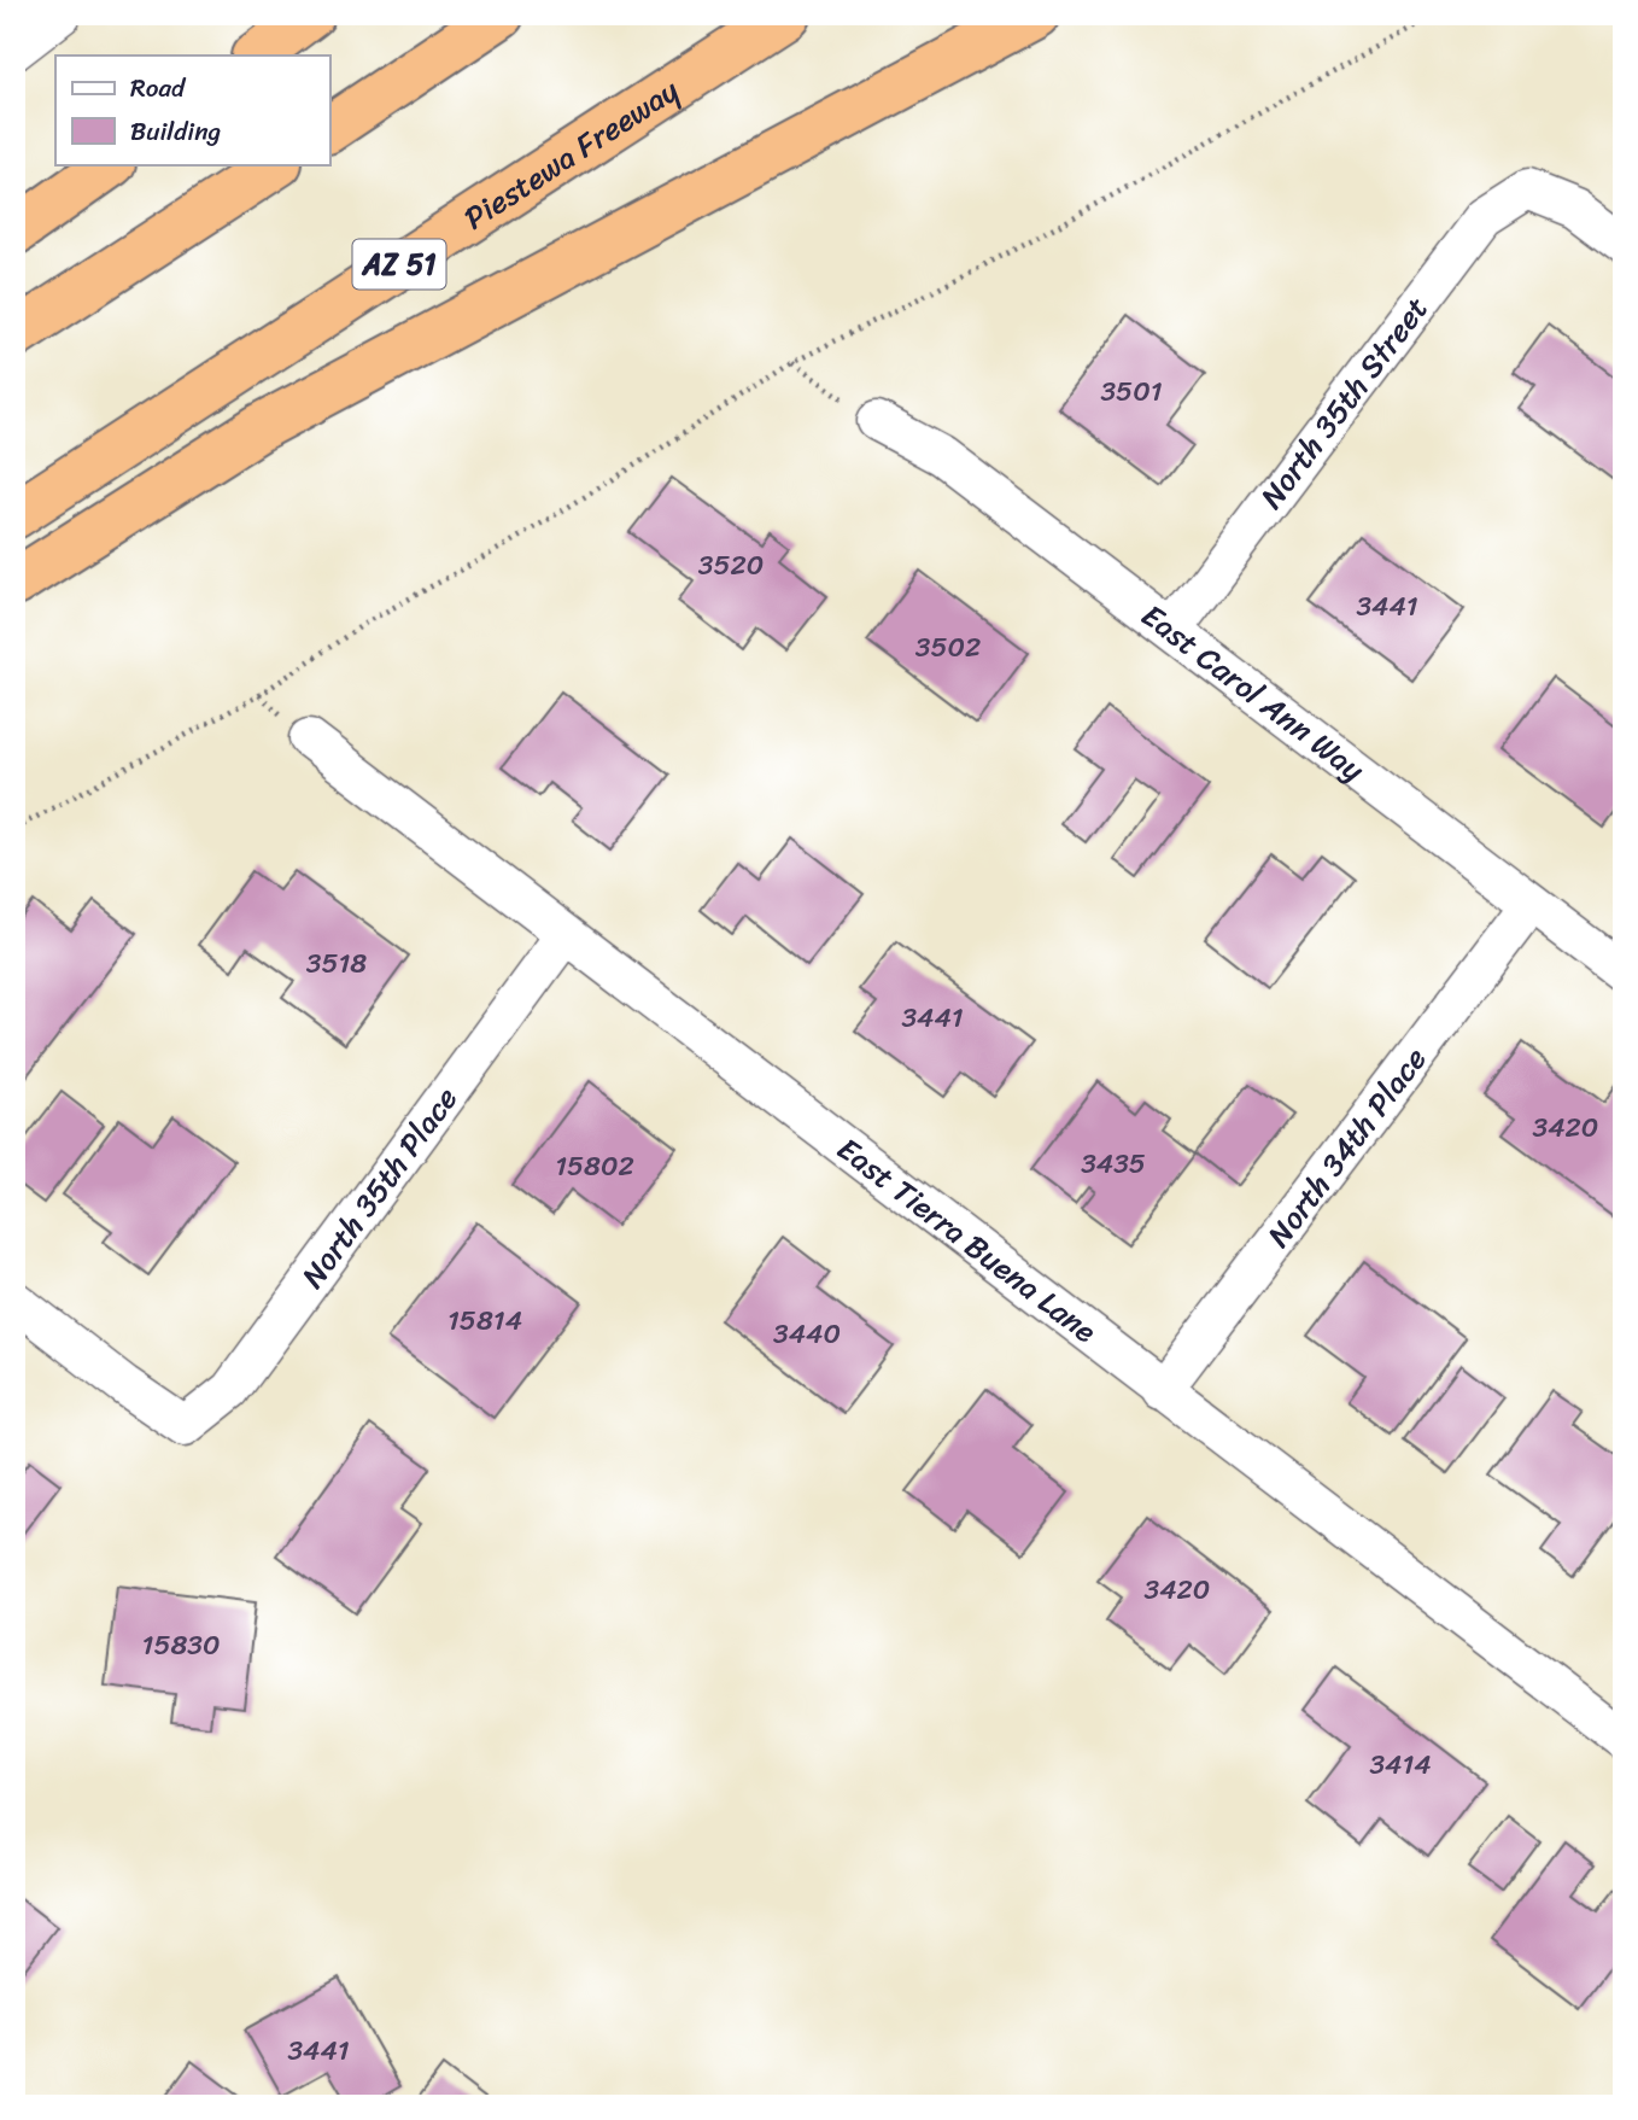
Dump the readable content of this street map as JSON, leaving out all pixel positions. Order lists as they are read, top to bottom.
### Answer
{
  "streets": {
    "highway": ["Piestewa Freeway", "AZ 51"],
    "street": [
      "North 35th Street",
      "East Carol Ann Way",
      "North 34th Place",
      "North 35th Place",
      "East Tierra Buena Lane"
    ]
  },
  "crossings": [
    ["North 35th Street", "East Carol Ann Way"],
    ["East Carol Ann Way", "North 34th Place"],
    ["North 34th Place", "East Tierra Buena Lane"],
    ["North 35th Place", "East Tierra Buena Lane"]
  ],
  "house_numbers": [
    "3501",
    "3520",
    "3441",
    "3502",
    "3518",
    "3441",
    "3420",
    "3435",
    "15802",
    "15814",
    "3440",
    "3420",
    "15830",
    "3414",
    "3441"
  ],
  "legend": ["Road", "Building"]
}
